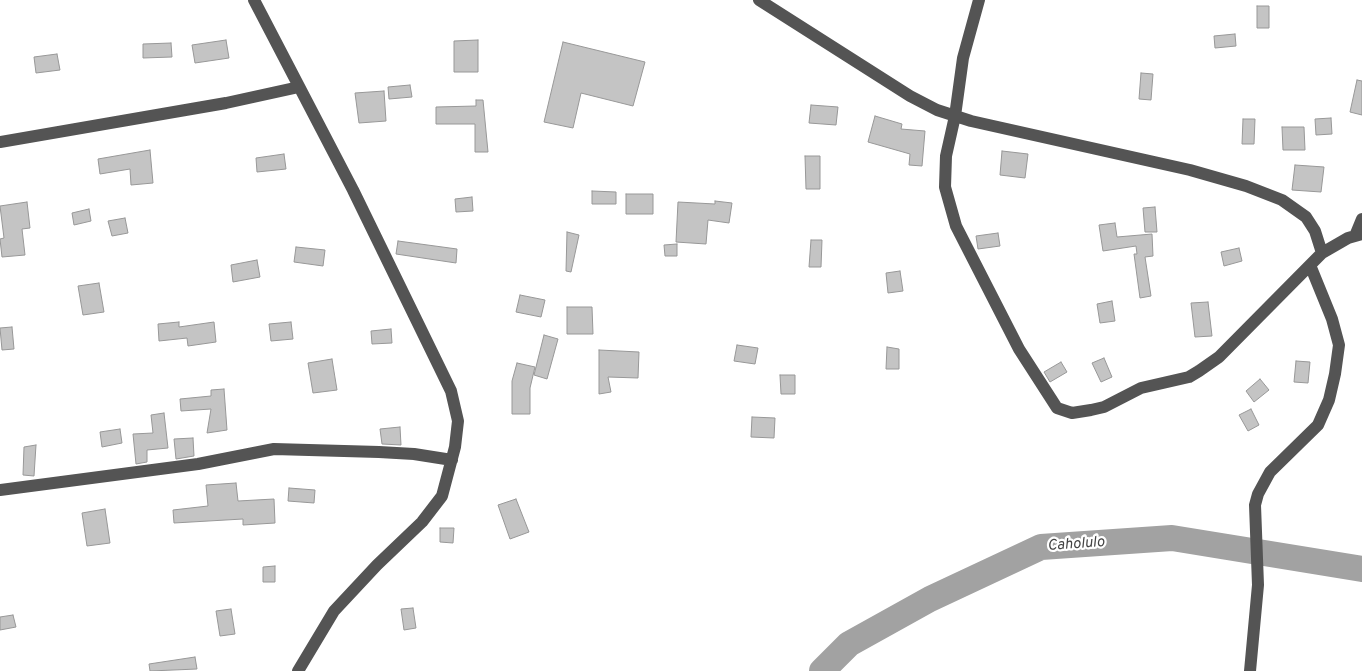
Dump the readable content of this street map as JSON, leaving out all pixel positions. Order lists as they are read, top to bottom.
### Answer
{
  "water": ["Caholulo"]
}
